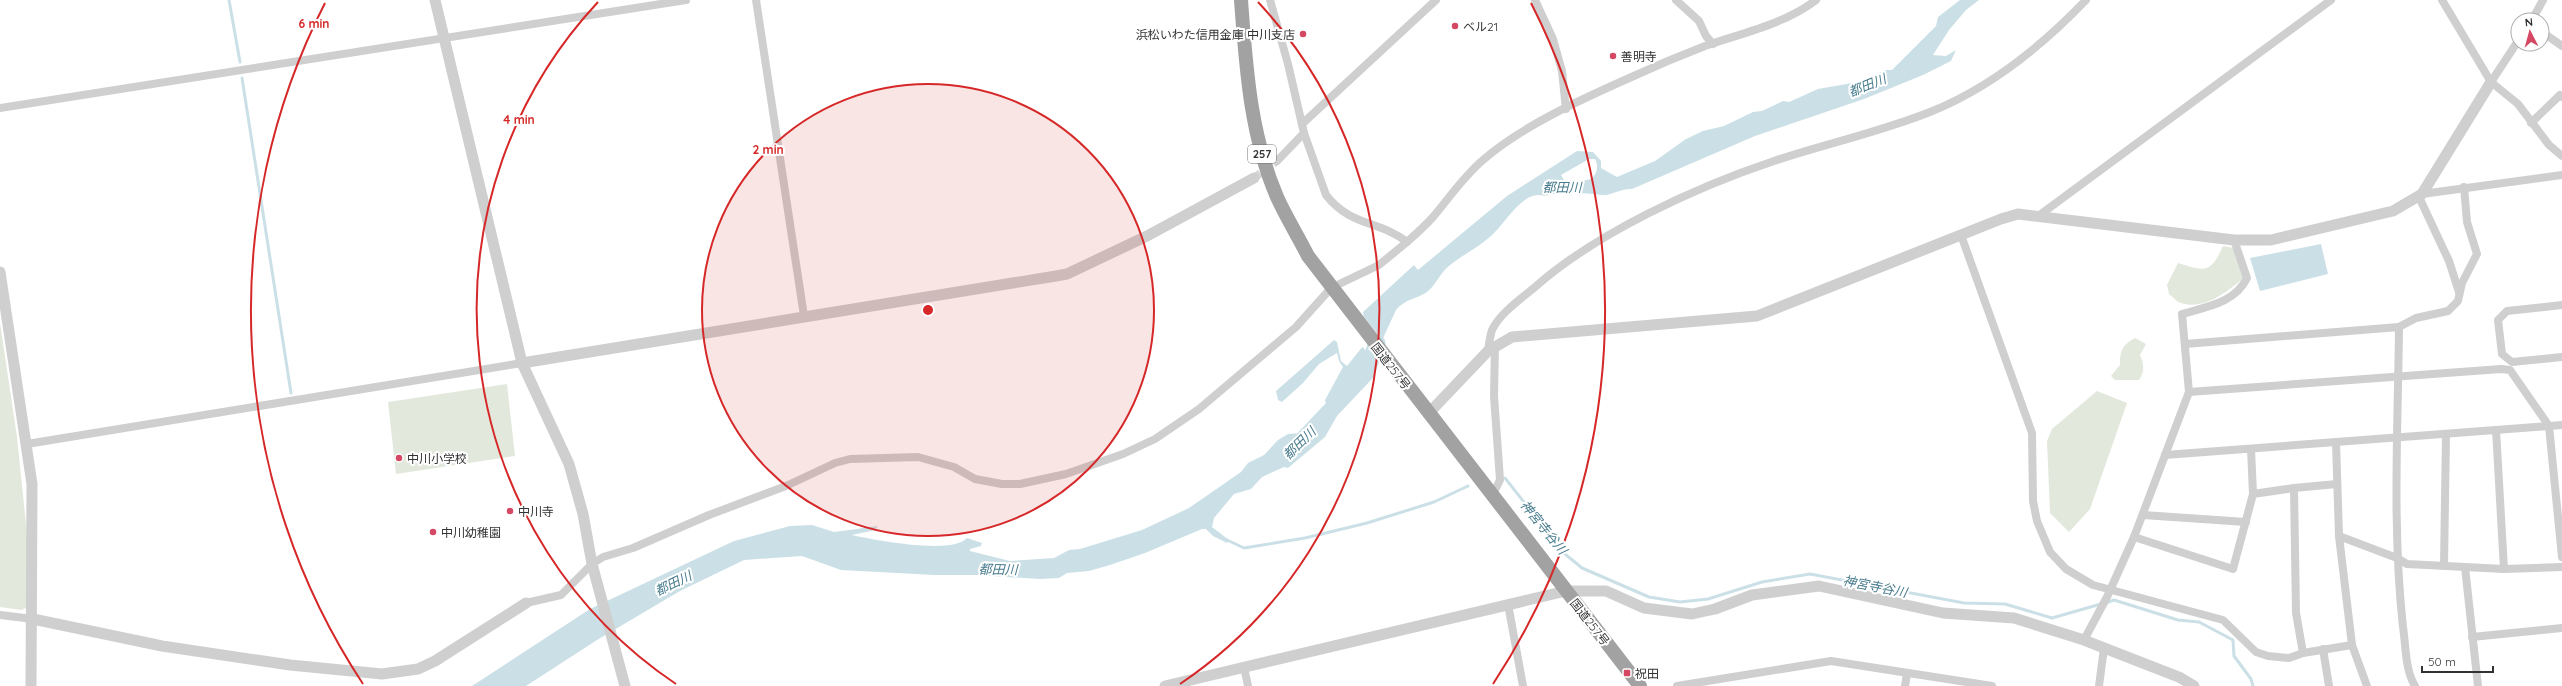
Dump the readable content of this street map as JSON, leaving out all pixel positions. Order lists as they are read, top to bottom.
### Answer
{
  "streets": {
    "highway": ["257", "国道257号"]
  },
  "water": ["都田川", "神宮寺谷川"],
  "places": {
    "other": [
      "ベル21",
      "浜松いわた信用金庫 中川支店",
      "善明寺",
      "中川小学校",
      "中川寺",
      "中川幼稚園"
    ],
    "transit": ["祝田"]
  },
  "scale_bar": "50 m",
  "north": "top",
  "rings": ["6 min", "4 min", "2 min"]
}
